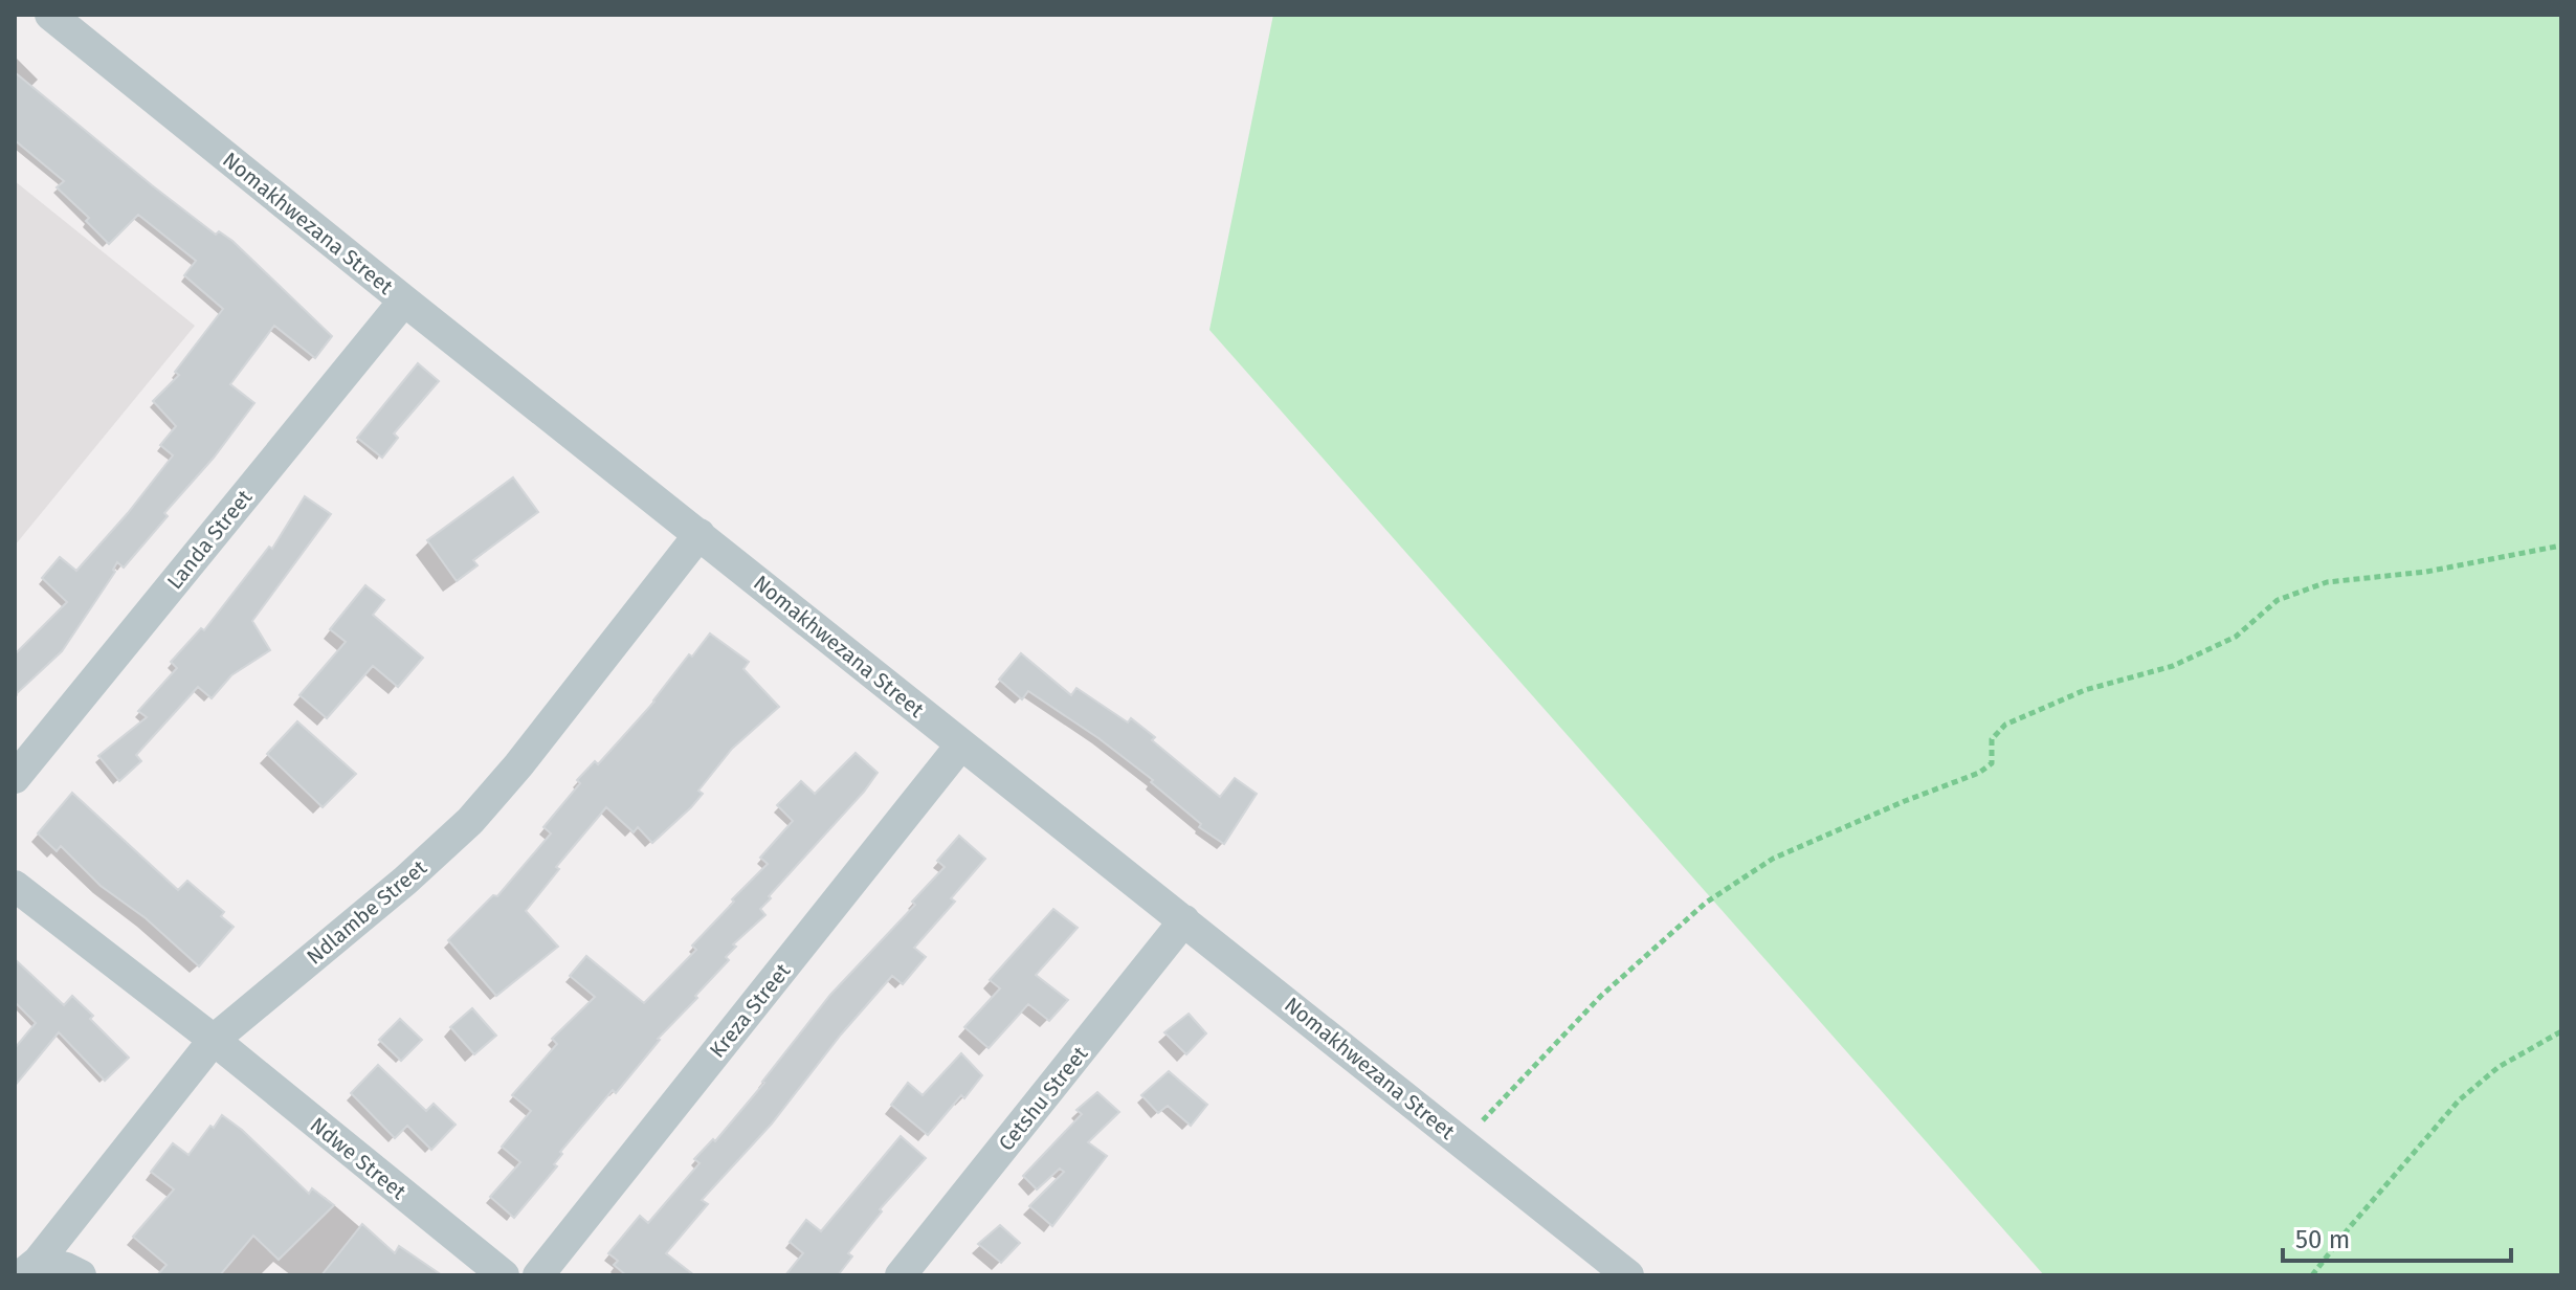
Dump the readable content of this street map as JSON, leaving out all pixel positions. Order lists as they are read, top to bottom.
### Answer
{
  "streets": {
    "street": [
      "Nomakhwezana Street",
      "Landa Street",
      "Ndlambe Street",
      "Kreza Street",
      "Cetshu Street",
      "Ndwe Street"
    ]
  },
  "crossings": [
    ["Nomakhwezana Street", "Landa Street"],
    ["Nomakhwezana Street", "Ndlambe Street"],
    ["Nomakhwezana Street", "Kreza Street"],
    ["Nomakhwezana Street", "Cetshu Street"],
    ["Ndlambe Street", "Ndwe Street"]
  ],
  "scale_bar": "50 m"
}
